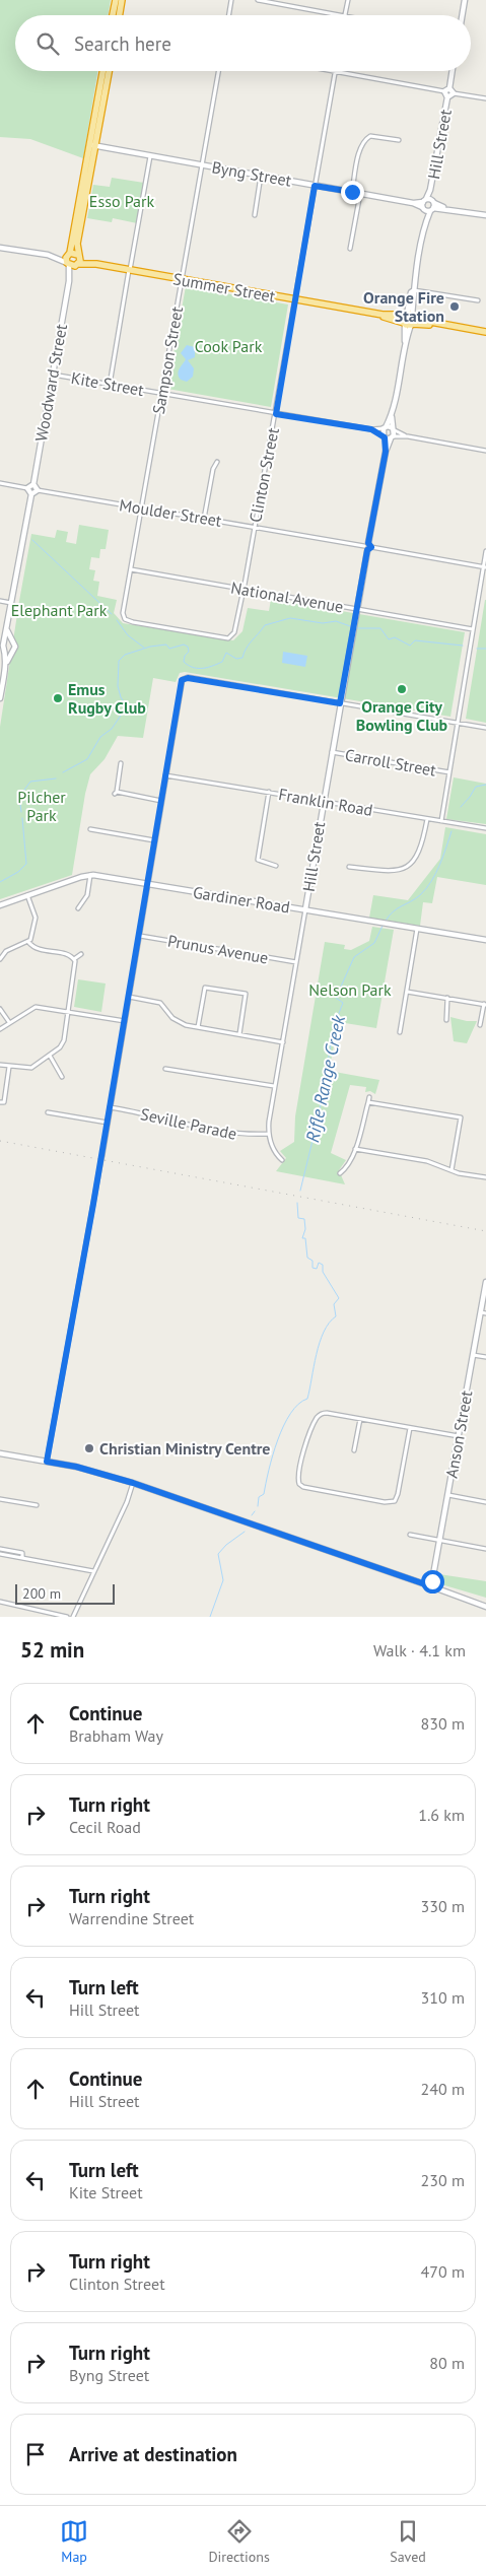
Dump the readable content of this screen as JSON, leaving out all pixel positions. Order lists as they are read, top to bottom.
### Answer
{
  "streets": {
    "highway": ["Summer Street", "Woodward Street"],
    "street": [
      "Hill Street",
      "Byng Street",
      "Sampson Street",
      "Kite Street",
      "Clinton Street",
      "Moulder Street",
      "National Avenue",
      "Carroll Street",
      "Franklin Road",
      "Gardiner Road",
      "Prunus Avenue",
      "Seville Parade",
      "Anson Street"
    ]
  },
  "crossings": [
    ["Hill Street", "Byng Street"],
    ["Hill Street", "Kite Street"],
    ["Hill Street", "Moulder Street"],
    ["Hill Street", "National Avenue"],
    ["Hill Street", "Carroll Street"],
    ["Hill Street", "Franklin Road"],
    ["Hill Street", "Gardiner Road"],
    ["Hill Street", "Prunus Avenue"],
    ["Hill Street", "Seville Parade"],
    ["Byng Street", "Sampson Street"],
    ["Byng Street", "Woodward Street"],
    ["Byng Street", "Clinton Street"],
    ["Summer Street", "Sampson Street"],
    ["Summer Street", "Woodward Street"],
    ["Summer Street", "Clinton Street"],
    ["Sampson Street", "Kite Street"],
    ["Sampson Street", "Clinton Street"],
    ["Sampson Street", "Moulder Street"],
    ["Sampson Street", "National Avenue"],
    ["Woodward Street", "Kite Street"],
    ["Kite Street", "Clinton Street"],
    ["Clinton Street", "Moulder Street"],
    ["Clinton Street", "National Avenue"]
  ],
  "water": ["Rifle Range Creek"],
  "parks": [
    "Esso Park",
    "Cook Park",
    "Elephant Park",
    "Pilcher Park",
    "Nelson Park"
  ],
  "places": [
    "Orange Fire Station",
    "Orange City Bowling Club",
    "Emus Rugby Club",
    "Christian Ministry Centre"
  ],
  "scale_bar": "200 m",
  "page": {
    "search": "Search here",
    "scale": "200 m",
    "heading": ["52 min", "Walk · 4.1 km"],
    "list": [
      ["Continue", "Brabham Way", "830 m"],
      ["Turn right", "Cecil Road", "1.6 km"],
      ["Turn right", "Warrendine Street", "330 m"],
      ["Turn left", "Hill Street", "310 m"],
      ["Continue", "Hill Street", "240 m"],
      ["Turn left", "Kite Street", "230 m"],
      ["Turn right", "Clinton Street", "470 m"],
      ["Turn right", "Byng Street", "80 m"],
      "Arrive at destination"
    ],
    "nav": ["Map", "Directions", "Saved"]
  }
}
